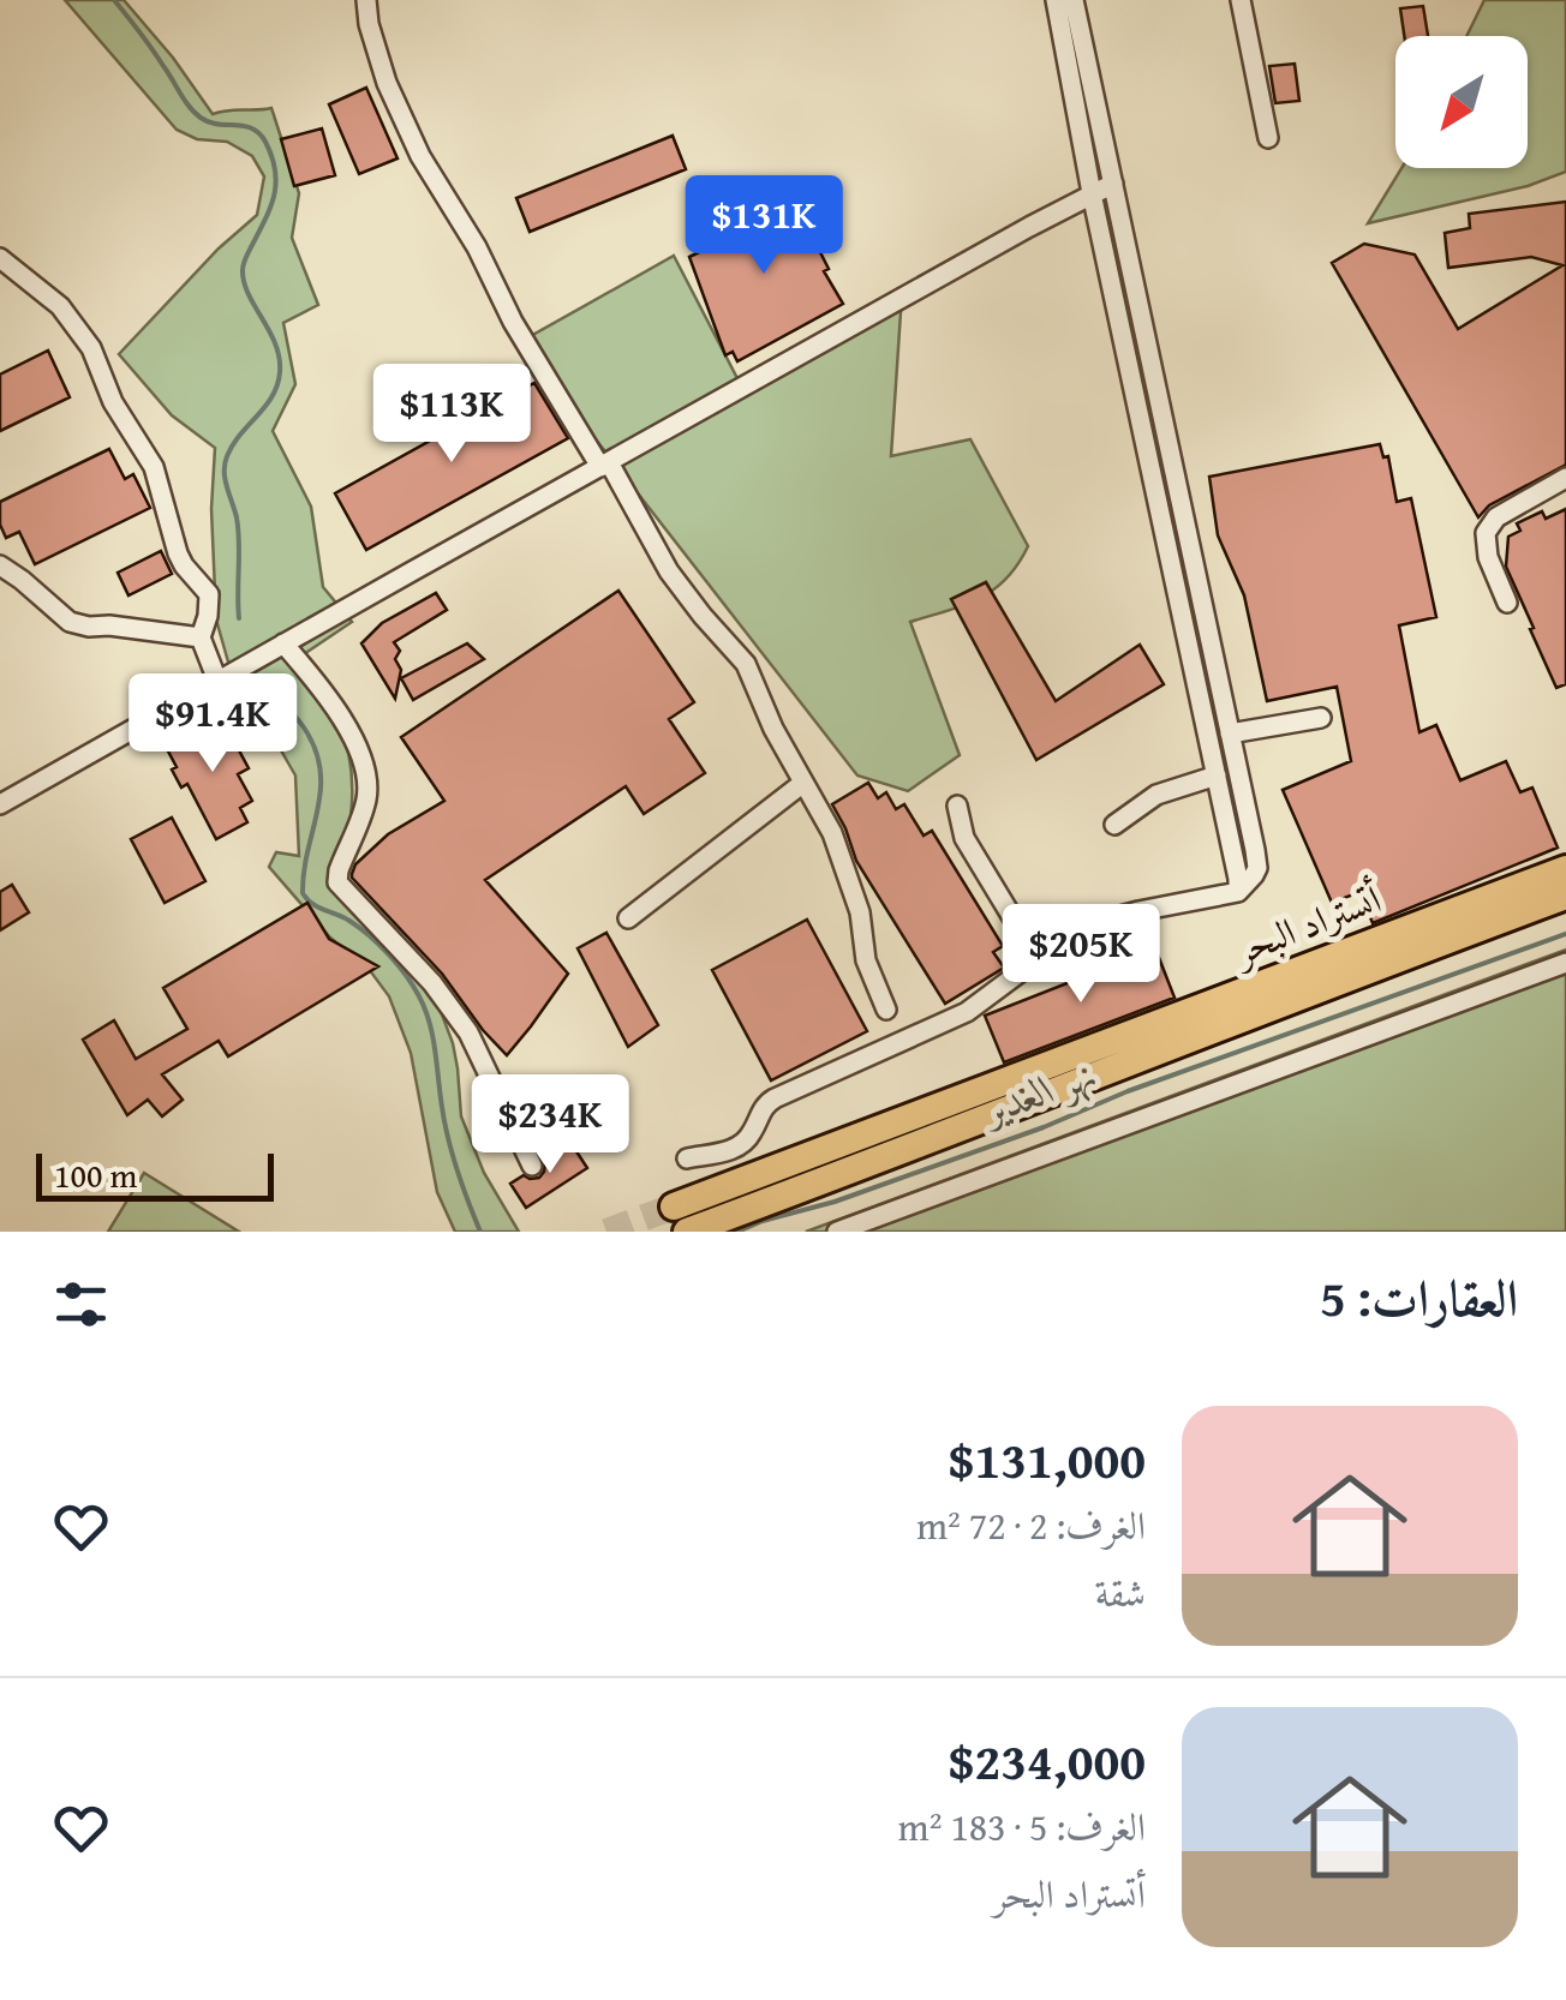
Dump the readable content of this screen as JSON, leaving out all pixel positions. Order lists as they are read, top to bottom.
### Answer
{
  "streets": {
    "highway": ["أتستراد البحر"]
  },
  "water": ["نهر الغدير"],
  "scale_bar": "100 m",
  "north": "bottom left",
  "page": {
    "price": [
      "$131K",
      "$113K",
      "$91.4K",
      "$205K",
      "$234K"
    ],
    "scale": "100 m",
    "heading": "العقارات: 5",
    "list": [
      {
        "name": "$131,000",
        "note": "الغرف: 2 · 72 m² · شقة"
      },
      {
        "name": "$234,000",
        "note": "الغرف: 5 · 183 m² · أتستراد البحر"
      }
    ]
  }
}
